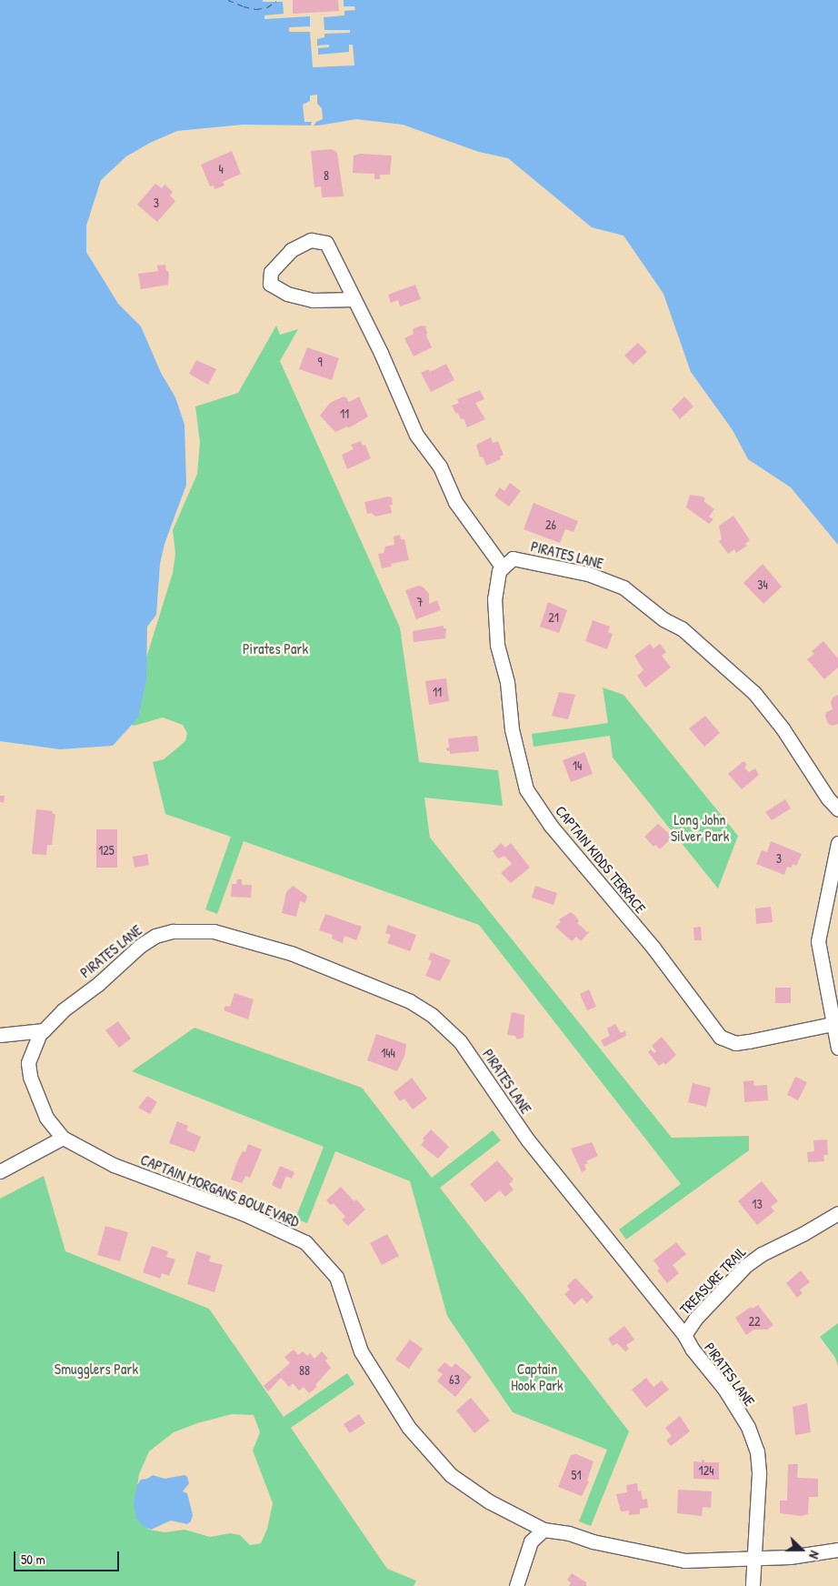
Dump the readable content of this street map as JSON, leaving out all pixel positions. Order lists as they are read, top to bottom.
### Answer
{
  "streets": {
    "street": [
      "PIRATES LANE",
      "CAPTAIN KIDDS TERRACE",
      "CAPTAIN MORGANS BOULEVARD",
      "TREASURE TRAIL"
    ]
  },
  "crossings": [
    ["PIRATES LANE", "CAPTAIN KIDDS TERRACE"],
    ["PIRATES LANE", "CAPTAIN MORGANS BOULEVARD"],
    ["PIRATES LANE", "TREASURE TRAIL"]
  ],
  "parks": [
    "Pirates Park",
    "Long John Silver Park",
    "Smugglers Park",
    "Captain Hook Park"
  ],
  "house_numbers": [
    "4",
    "8",
    "3",
    "9",
    "11",
    "26",
    "34",
    "7",
    "21",
    "11",
    "14",
    "125",
    "3",
    "144",
    "13",
    "22",
    "88",
    "63",
    "124",
    "51"
  ],
  "scale_bar": "50 m",
  "north": "right"
}
